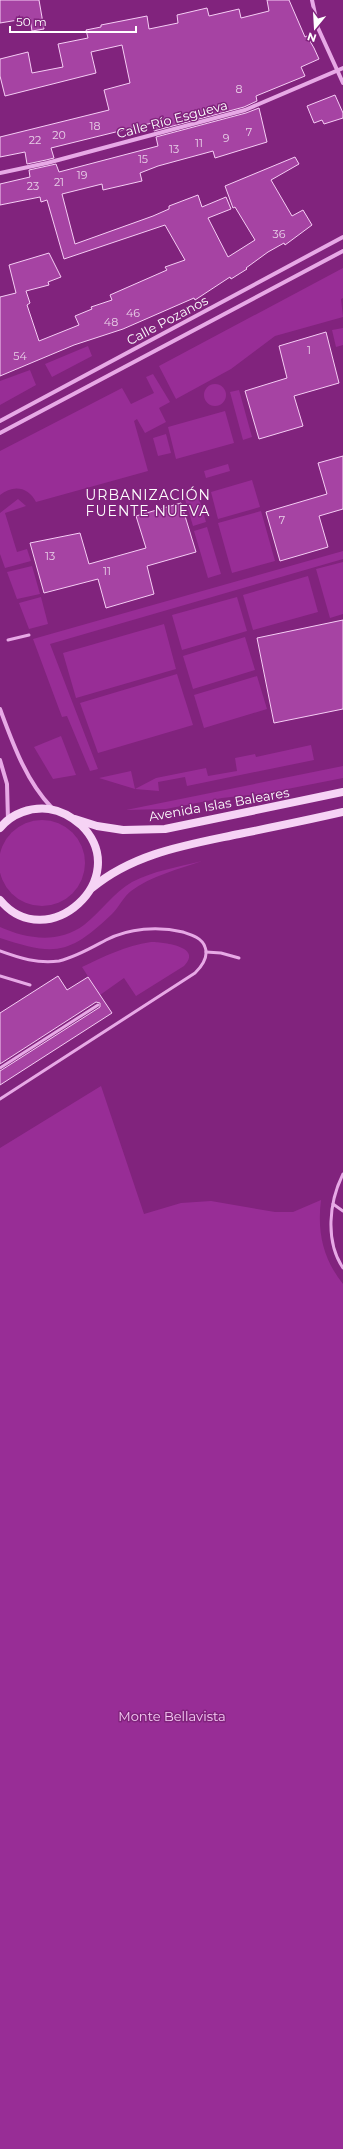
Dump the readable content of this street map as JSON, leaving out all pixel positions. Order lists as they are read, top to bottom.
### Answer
{
  "streets": {
    "main road": ["Avenida Islas Baleares"],
    "street": ["Calle Río Esgueva", "Calle Pozanos"]
  },
  "districts": ["URBANIZACIÓN FUENTE NUEVA"],
  "parks": ["Monte Bellavista"],
  "house_numbers": [
    "8",
    "18",
    "7",
    "20",
    "9",
    "22",
    "11",
    "13",
    "15",
    "19",
    "21",
    "23",
    "36",
    "46",
    "48",
    "1",
    "54",
    "7",
    "13",
    "11"
  ],
  "scale_bar": "50 m",
  "north": "bottom"
}
